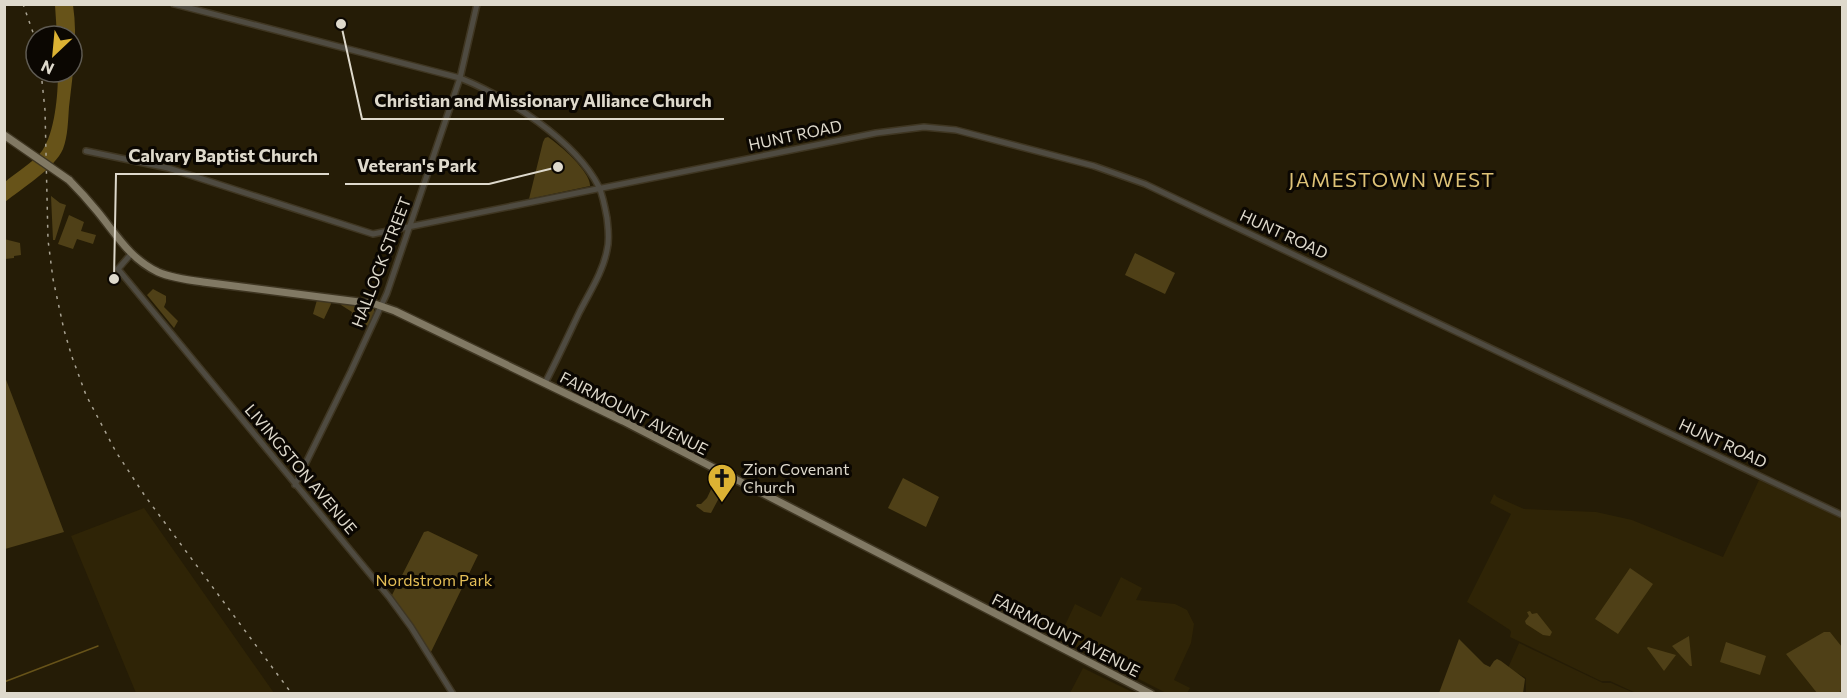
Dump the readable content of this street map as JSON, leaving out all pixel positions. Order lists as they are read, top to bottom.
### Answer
{
  "streets": {
    "main road": ["FAIRMOUNT AVENUE"],
    "street": ["HUNT ROAD", "HALLOCK STREET", "LIVINGSTON AVENUE"]
  },
  "crossings": [
    ["HUNT ROAD", "HALLOCK STREET"],
    ["HALLOCK STREET", "FAIRMOUNT AVENUE"],
    ["HALLOCK STREET", "LIVINGSTON AVENUE"],
    ["FAIRMOUNT AVENUE", "LIVINGSTON AVENUE"]
  ],
  "districts": ["JAMESTOWN WEST"],
  "parks": ["Nordstrom Park"],
  "places": {
    "other": ["Christian and Missionary Alliance Church", "Veteran's Park", "Calvary Baptist Church"],
    "church": ["Zion Covenant Church"]
  },
  "north": "bottom left"
}
